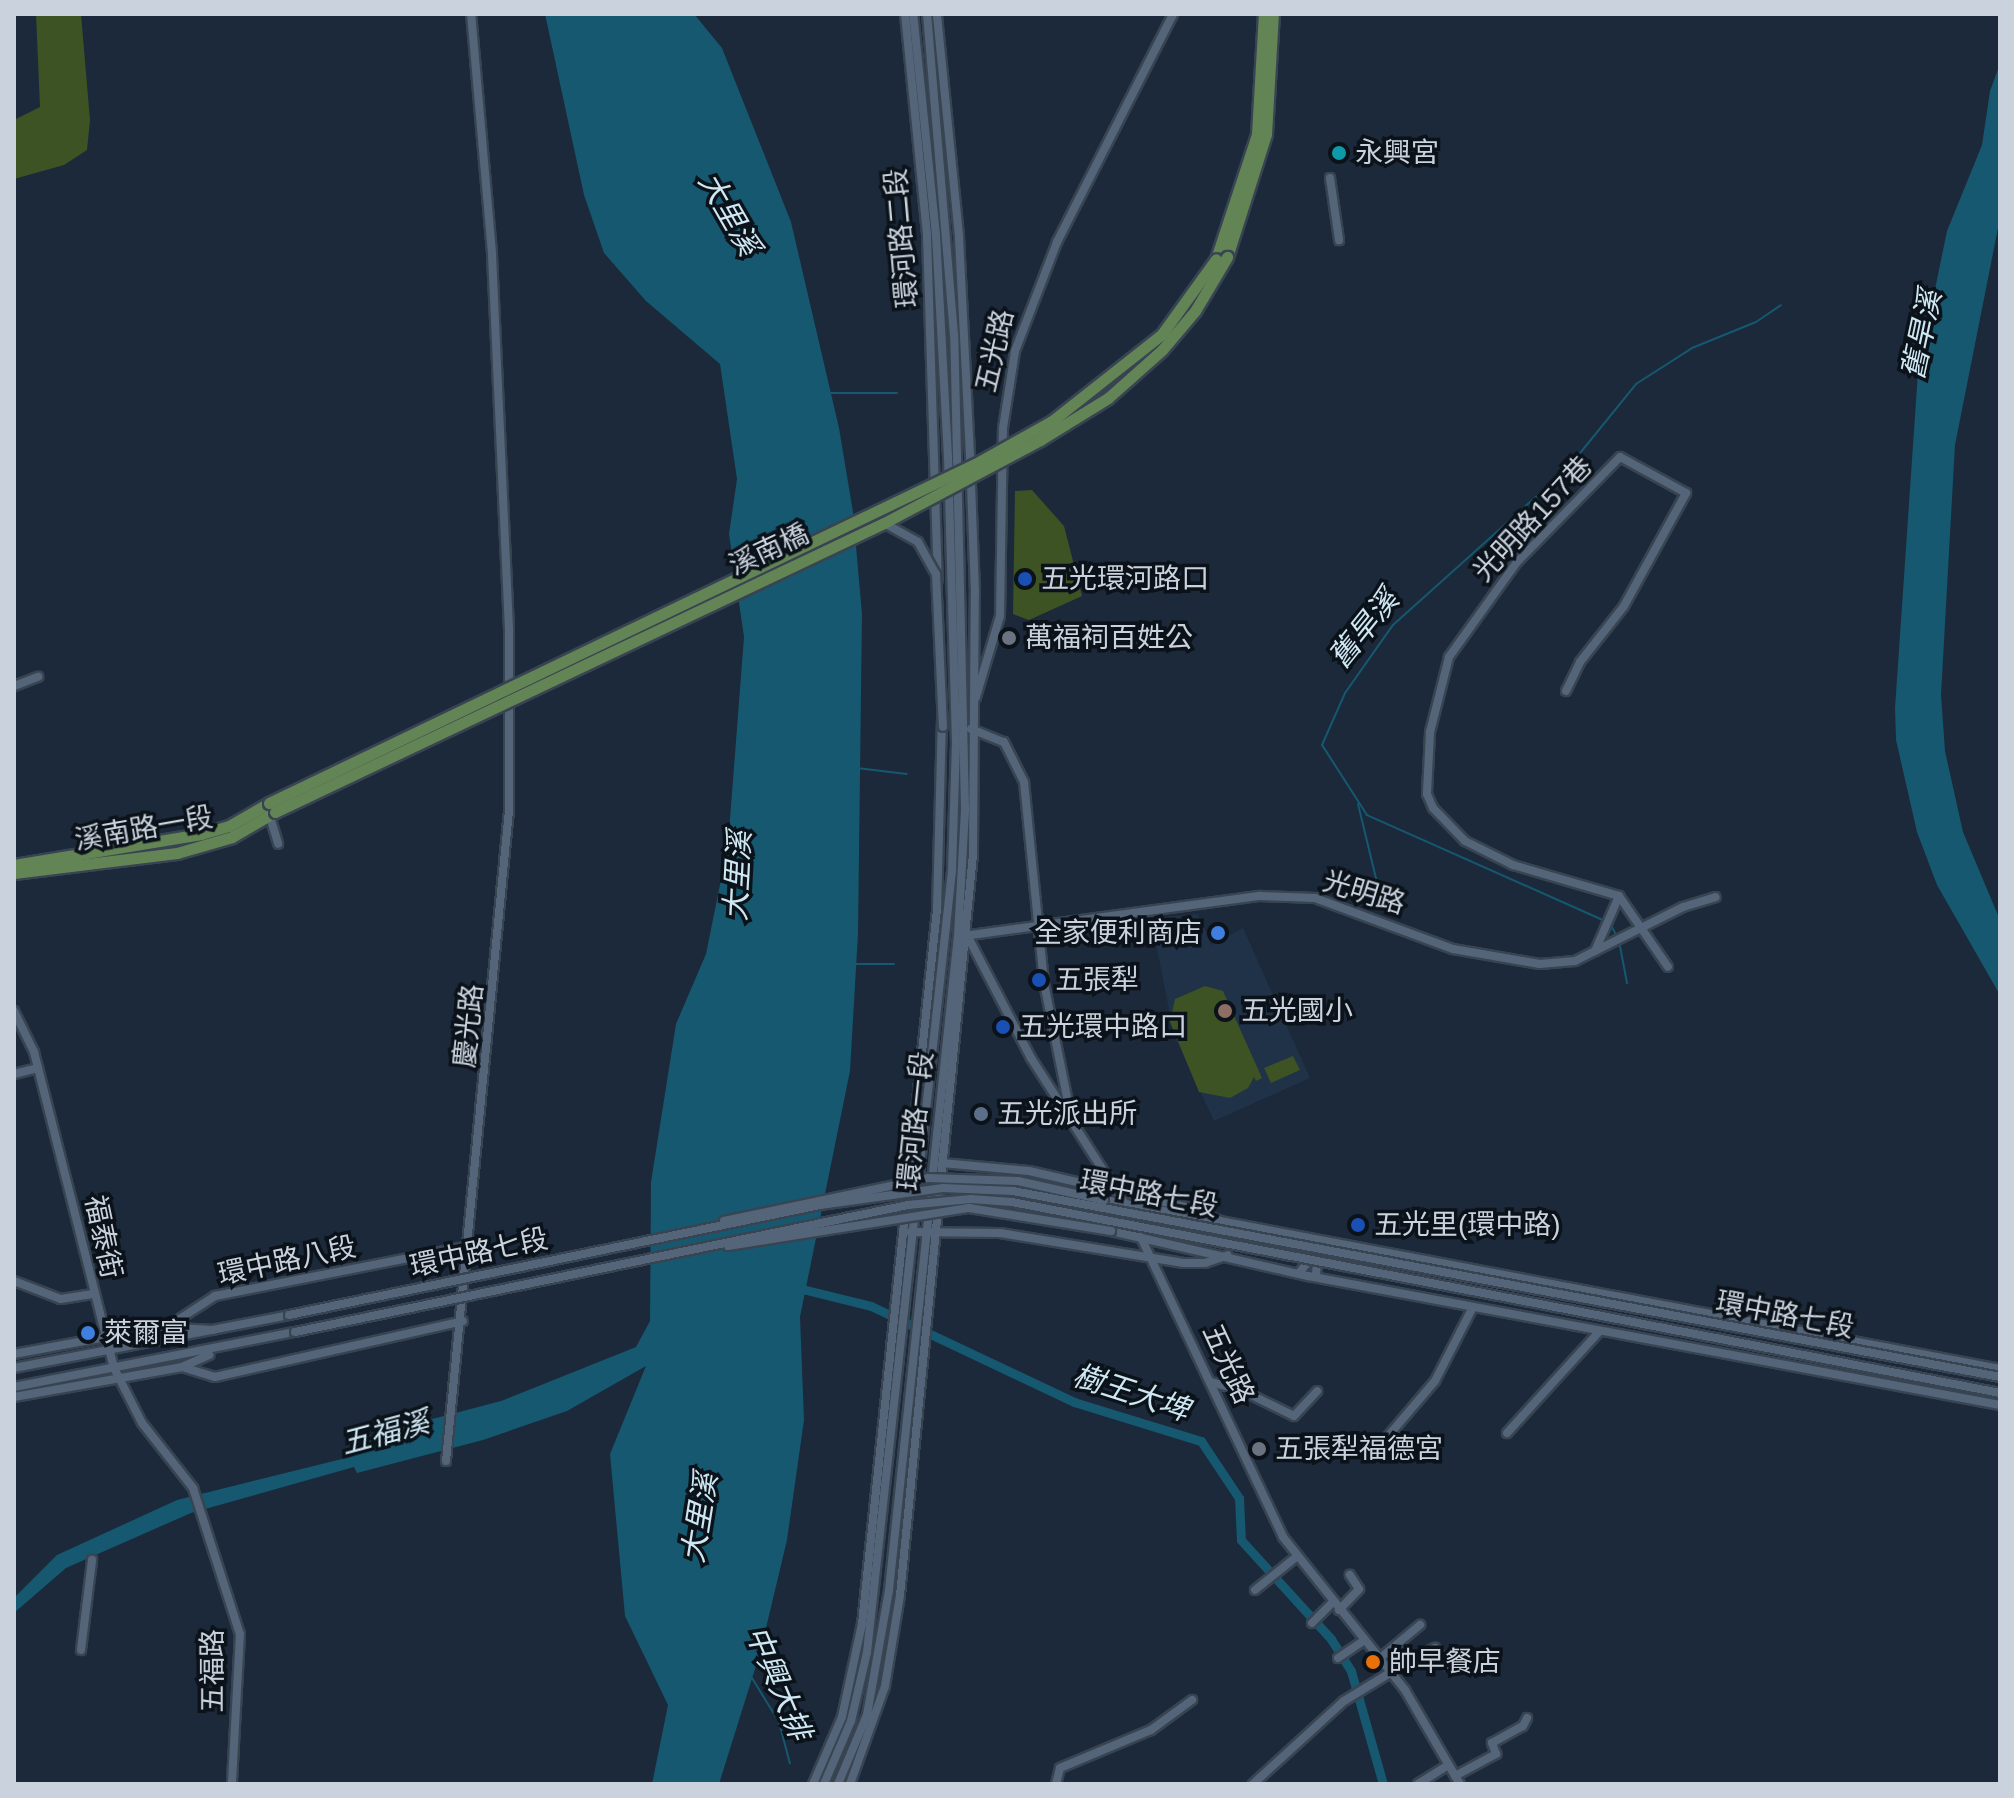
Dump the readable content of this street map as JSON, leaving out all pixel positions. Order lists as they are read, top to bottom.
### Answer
{
  "streets": {
    "main road": ["溪南橋", "溪南路一段"],
    "street": [
      "環河路二段",
      "五光路",
      "光明路157巷",
      "光明路",
      "慶光路",
      "環河路一段",
      "環中路七段",
      "福泰街",
      "環中路八段",
      "五福路"
    ]
  },
  "crossings": [
    ["環河路二段", "環河路一段"],
    ["五光路", "光明路"],
    ["五光路", "環河路一段"],
    ["五光路", "環中路七段"],
    ["溪南橋", "溪南路一段"],
    ["光明路", "環河路一段"],
    ["慶光路", "環中路八段"],
    ["環河路一段", "環中路七段"],
    ["環中路七段", "環中路八段"],
    ["福泰街", "環中路八段"],
    ["福泰街", "五福路"]
  ],
  "water": [
    "大里溪",
    "舊旱溪",
    "樹王大埤",
    "五福溪",
    "中興大排"
  ],
  "places": [
    "永興宮",
    "五光環河路口",
    "萬福祠百姓公",
    "全家便利商店",
    "五張犁",
    "五光國小",
    "五光環中路口",
    "五光派出所",
    "五光里(環中路)",
    "萊爾富",
    "五張犁福德宮",
    "帥早餐店"
  ]
}
